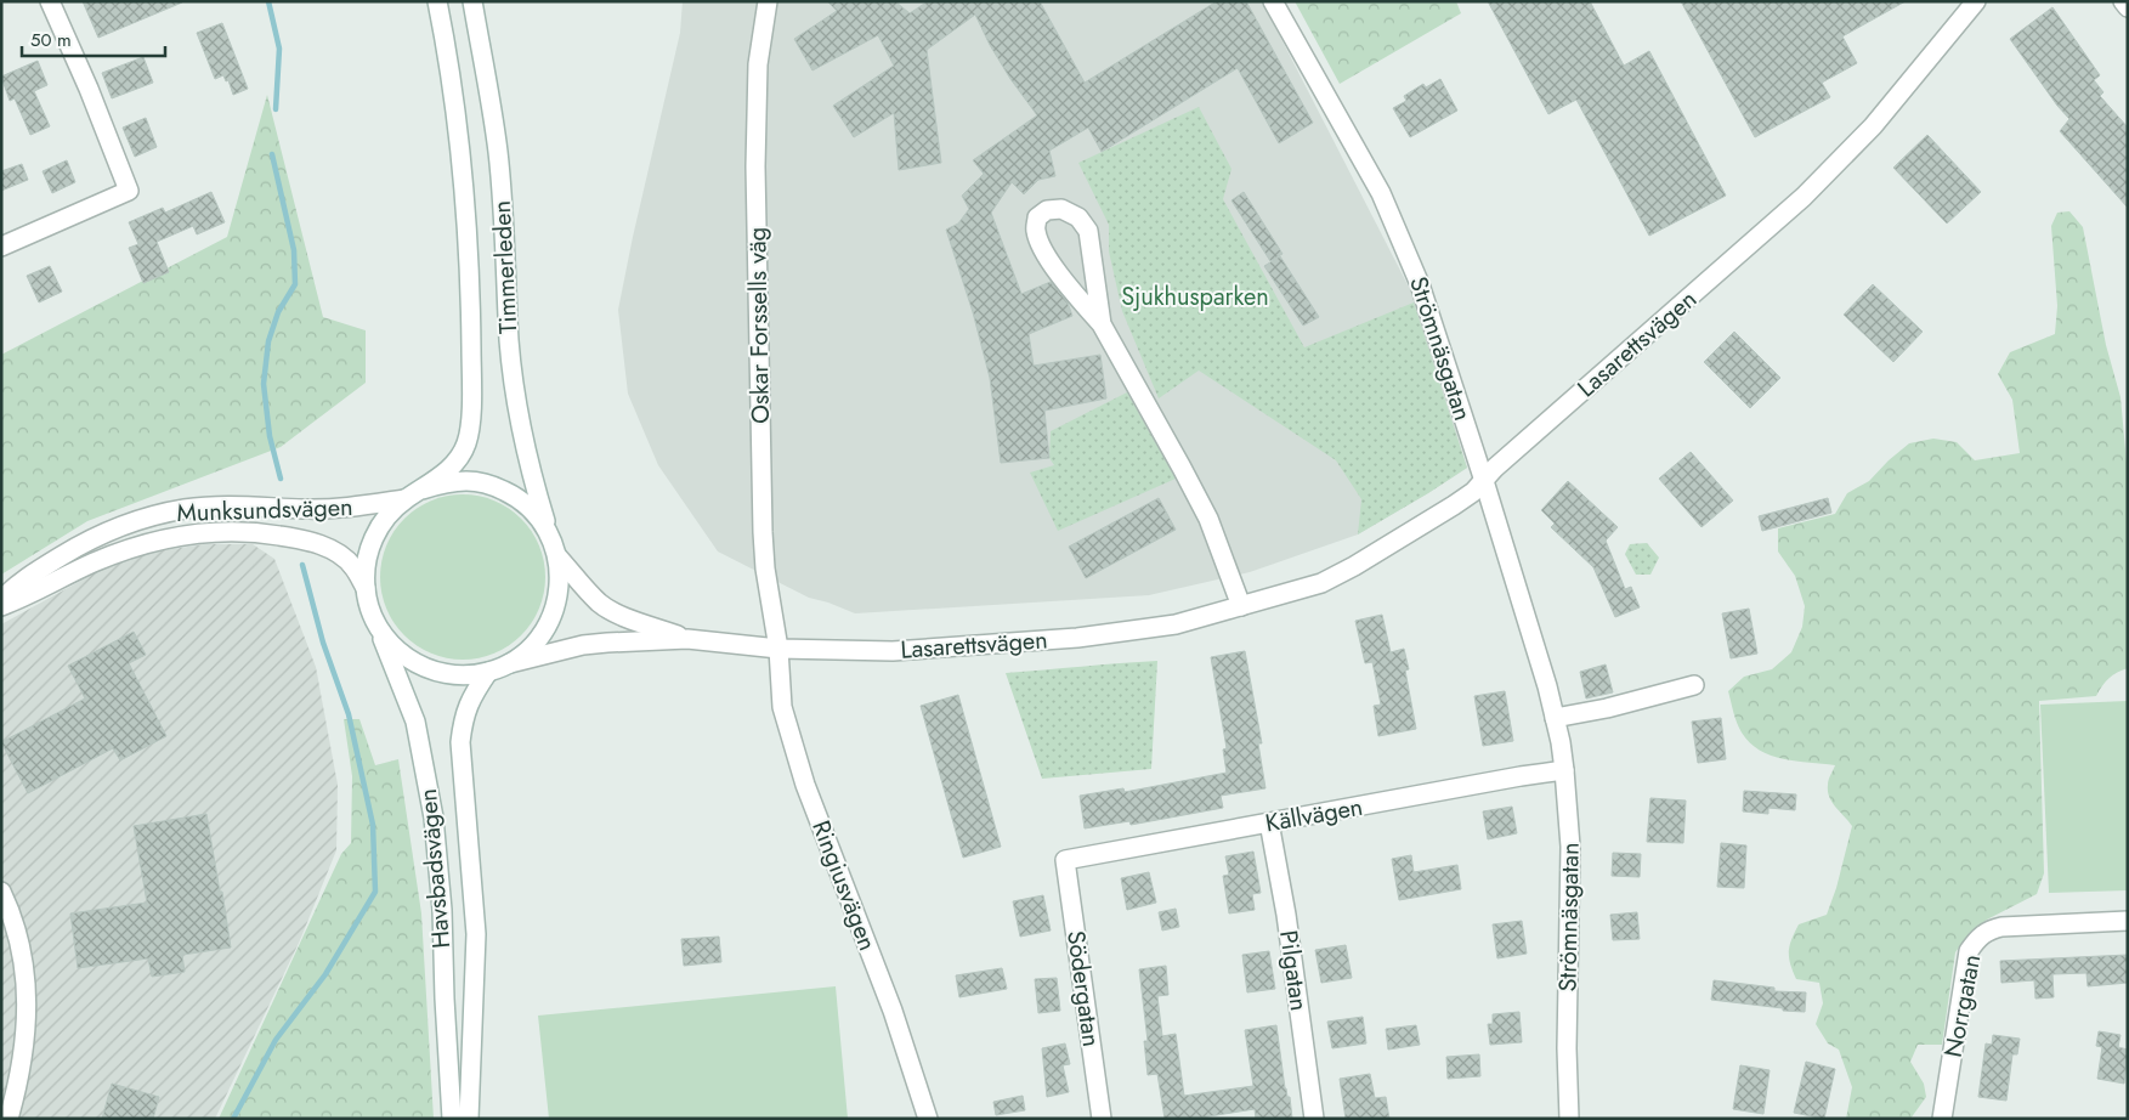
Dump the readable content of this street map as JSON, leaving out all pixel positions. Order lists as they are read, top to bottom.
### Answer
{
  "streets": {
    "street": [
      "Timmerleden",
      "Oskar Forssells väg",
      "Lasarettsvägen",
      "Strömnäsgatan",
      "Munksundsvägen",
      "Källvägen",
      "Havsbadsvägen",
      "Ringiusvägen",
      "Pilgatan",
      "Södergatan",
      "Norrgatan"
    ]
  },
  "crossings": [
    ["Timmerleden", "Lasarettsvägen"],
    ["Timmerleden", "Munksundsvägen"],
    ["Timmerleden", "Havsbadsvägen"],
    ["Oskar Forssells väg", "Lasarettsvägen"],
    ["Oskar Forssells väg", "Ringiusvägen"],
    ["Lasarettsvägen", "Strömnäsgatan"],
    ["Lasarettsvägen", "Munksundsvägen"],
    ["Lasarettsvägen", "Havsbadsvägen"],
    ["Lasarettsvägen", "Ringiusvägen"],
    ["Strömnäsgatan", "Källvägen"],
    ["Munksundsvägen", "Havsbadsvägen"],
    ["Källvägen", "Pilgatan"],
    ["Källvägen", "Södergatan"]
  ],
  "parks": ["Sjukhusparken"],
  "scale_bar": "50 m"
}
